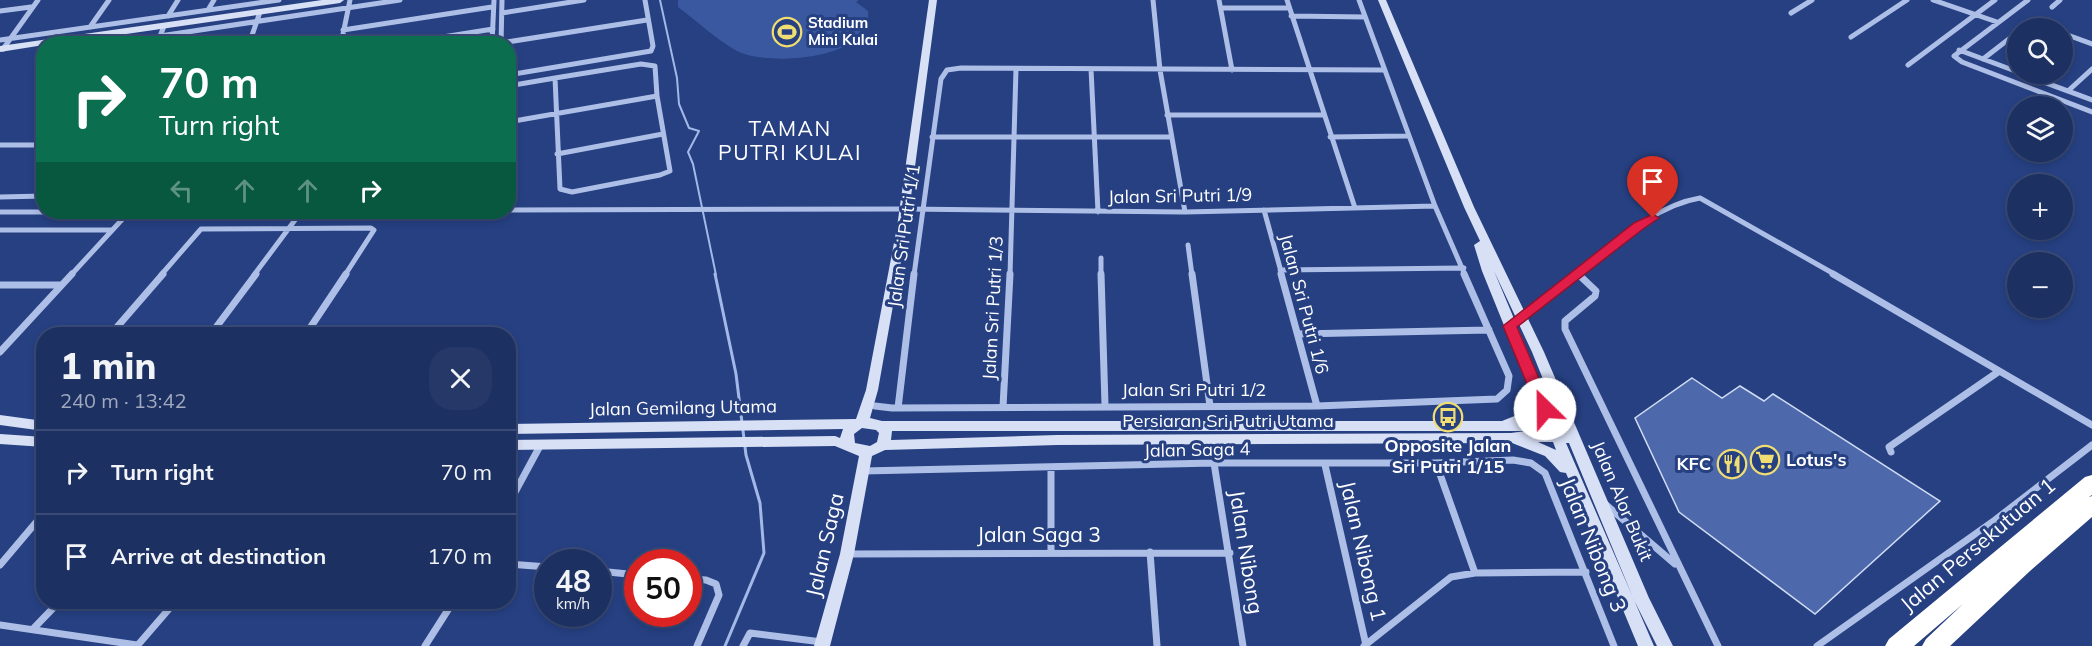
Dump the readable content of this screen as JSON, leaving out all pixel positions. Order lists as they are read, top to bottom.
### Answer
{
  "streets": {
    "highway": ["Jalan Persekutuan 1"],
    "main road": [
      "Jalan Gemilang Utama",
      "Persiaran Sri Putri Utama",
      "Jalan Alor Bukit",
      "Jalan Saga"
    ],
    "street": [
      "Jalan Sri Putri 1/9",
      "Jalan Sri Putri 1/1",
      "Jalan Sri Putri 1/6",
      "Jalan Sri Putri 1/3",
      "Jalan Sri Putri 1/2",
      "Jalan Saga 4",
      "Jalan Saga 3",
      "Jalan Nibong 3",
      "Jalan Nibong 1",
      "Jalan Nibong"
    ]
  },
  "crossings": [
    ["Jalan Sri Putri 1/9", "Jalan Sri Putri 1/1"],
    ["Jalan Sri Putri 1/9", "Jalan Sri Putri 1/6"],
    ["Jalan Sri Putri 1/9", "Jalan Sri Putri 1/3"],
    ["Jalan Sri Putri 1/1", "Jalan Sri Putri 1/3"],
    ["Jalan Sri Putri 1/1", "Jalan Sri Putri 1/2"],
    ["Jalan Sri Putri 1/6", "Jalan Sri Putri 1/2"],
    ["Jalan Sri Putri 1/3", "Jalan Sri Putri 1/2"],
    ["Jalan Gemilang Utama", "Persiaran Sri Putri Utama"],
    ["Jalan Gemilang Utama", "Jalan Saga"],
    ["Persiaran Sri Putri Utama", "Jalan Alor Bukit"],
    ["Persiaran Sri Putri Utama", "Jalan Saga"],
    ["Jalan Saga 4", "Jalan Saga"],
    ["Jalan Saga 4", "Jalan Nibong 3"],
    ["Jalan Saga 4", "Jalan Nibong 1"],
    ["Jalan Saga 4", "Jalan Nibong"],
    ["Jalan Saga 3", "Jalan Saga"],
    ["Jalan Saga 3", "Jalan Nibong"]
  ],
  "districts": ["TAMAN PUTRI KULAI"],
  "places": {
    "sports": ["Stadium Mini Kulai"],
    "bus stop": ["Opposite Jalan Sri Putri 1/15"],
    "supermarket": ["Lotus's"],
    "restaurant": ["KFC"]
  },
  "page": {
    "map_buttons": ["+", "−"],
    "turn": ["70 m", "Turn right"],
    "heading": ["1 min", "240 m · 13:42"],
    "list": [
      {
        "name": "Turn right",
        "value": "70 m"
      },
      {
        "name": "Arrive at destination",
        "value": "170 m"
      }
    ],
    "speed": "48 km/h",
    "limit": "50"
  }
}
